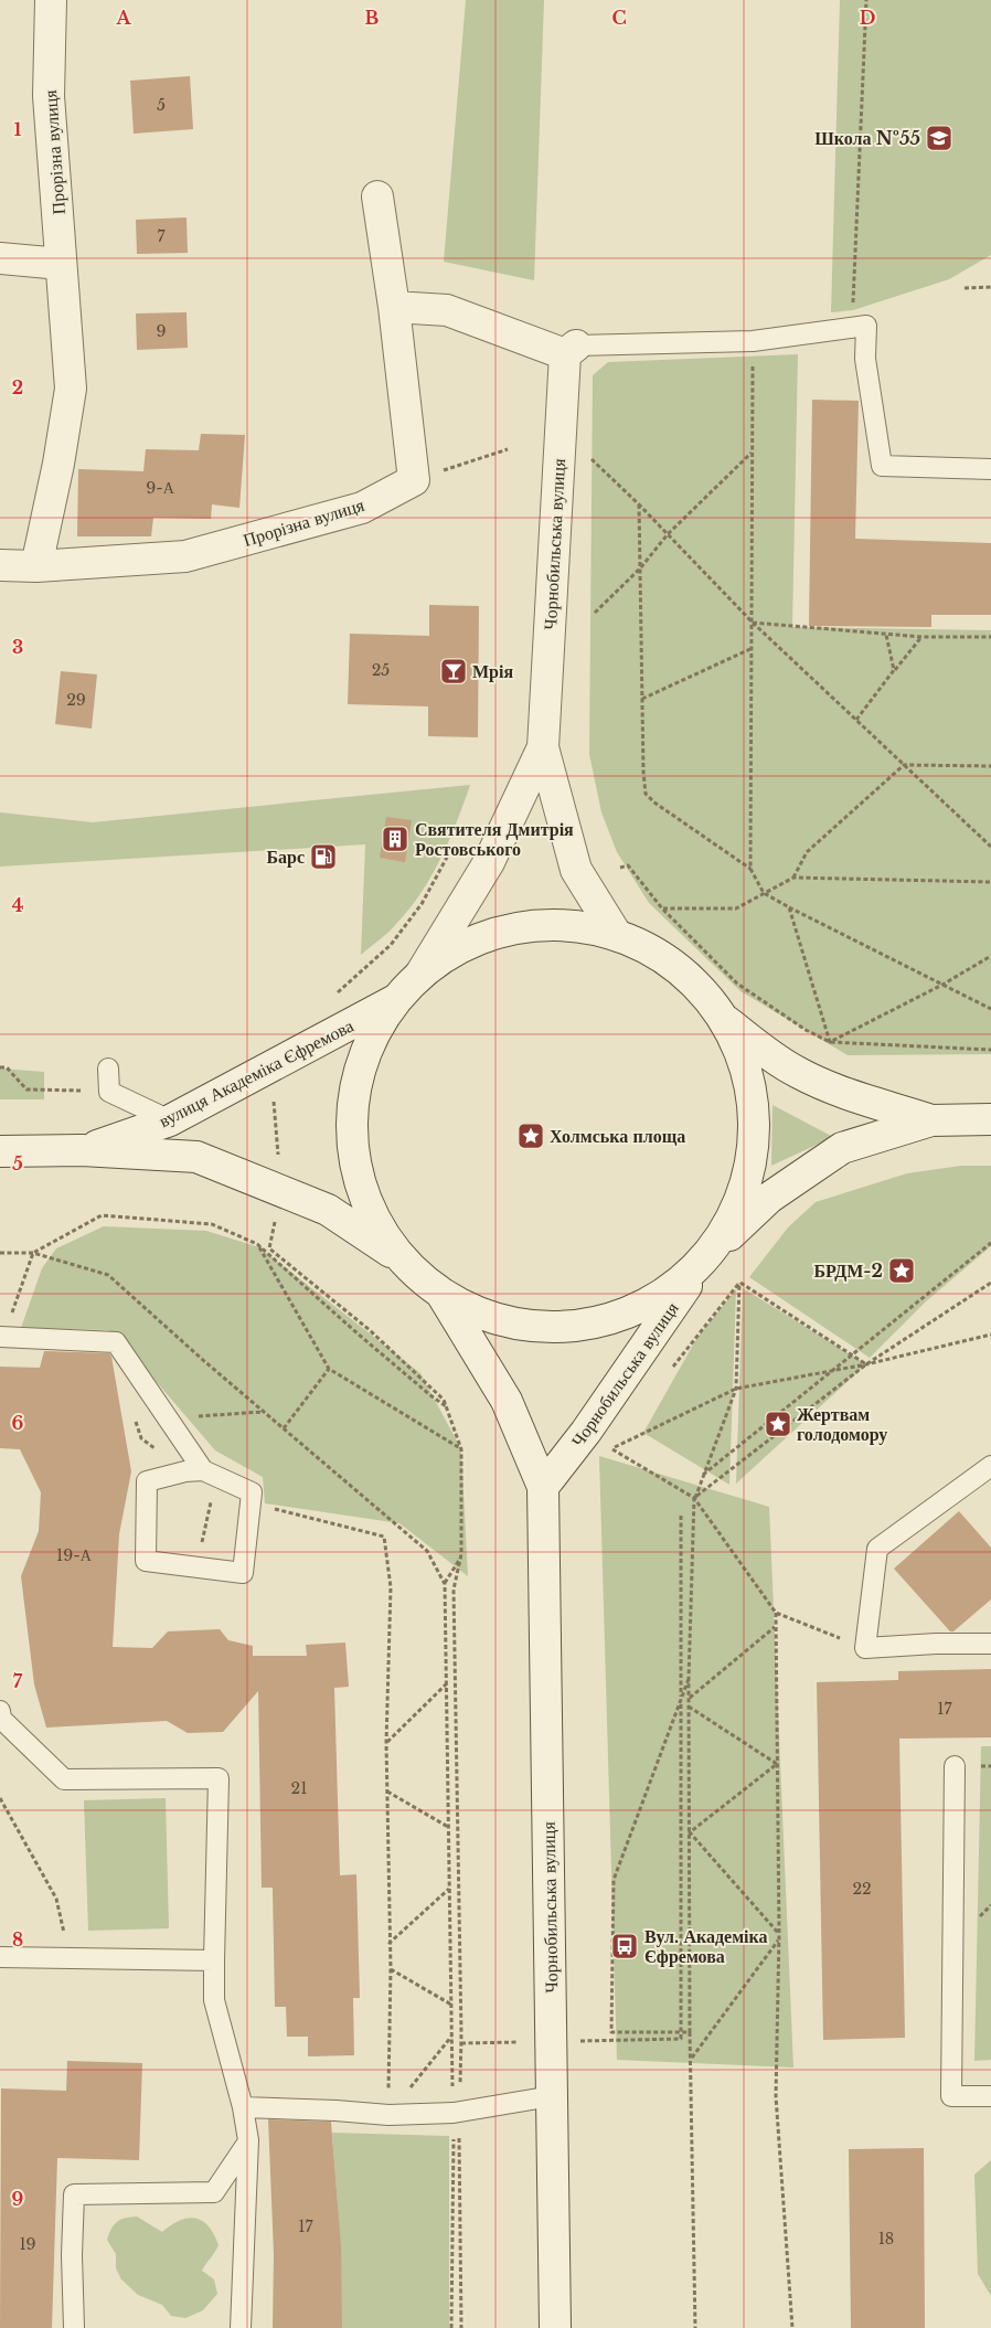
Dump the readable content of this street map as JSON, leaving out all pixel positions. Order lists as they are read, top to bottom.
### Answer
{
  "streets": {
    "street": ["Прорізна вулиця", "Чорнобильська вулиця", "вулиця Академіка Єфремова"]
  },
  "places": {
    "school or university": ["Школа №55"],
    "bar": ["Мрія"],
    "building": ["Святителя Дмитрія Ростовського"],
    "fuel station": ["Барс"],
    "place": ["Холмська площа", "БРДМ-2", "Жертвам голодомору"],
    "bus stop": ["Вул. Академіка Єфремова"]
  },
  "house_numbers": [
    "5",
    "7",
    "9",
    "9-А",
    "25",
    "29",
    "19-А",
    "17",
    "21",
    "22",
    "17",
    "18",
    "19"
  ],
  "grid": {
    "columns": [
      "A",
      "B",
      "C",
      "D"
    ],
    "rows": [
      "1",
      "2",
      "3",
      "4",
      "5",
      "6",
      "7",
      "8",
      "9"
    ]
  }
}
